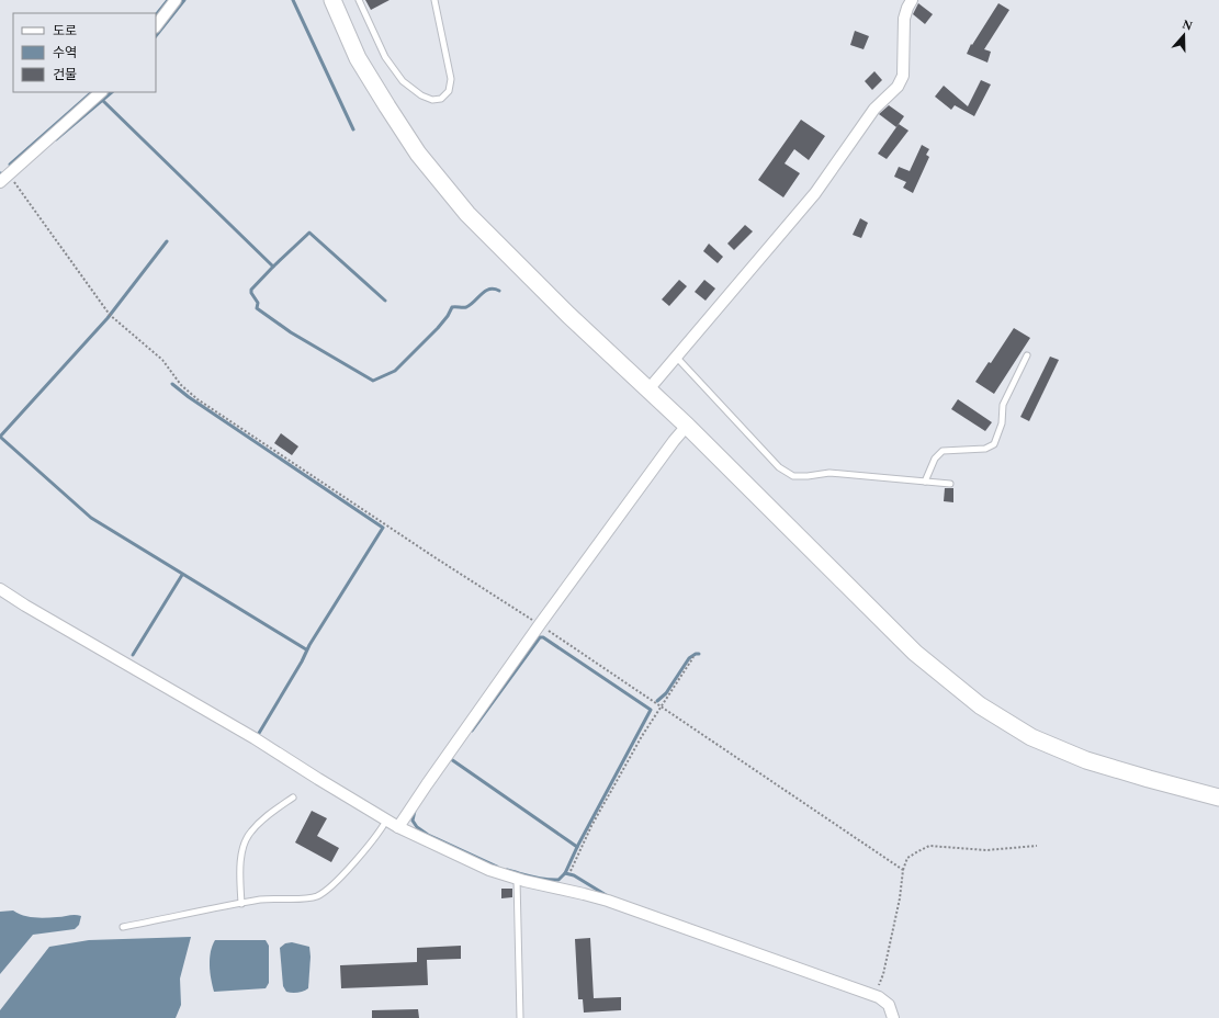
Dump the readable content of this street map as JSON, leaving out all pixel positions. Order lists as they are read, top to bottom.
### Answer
{
  "legend": ["도로", "수역", "건물"],
  "north": "top"
}
